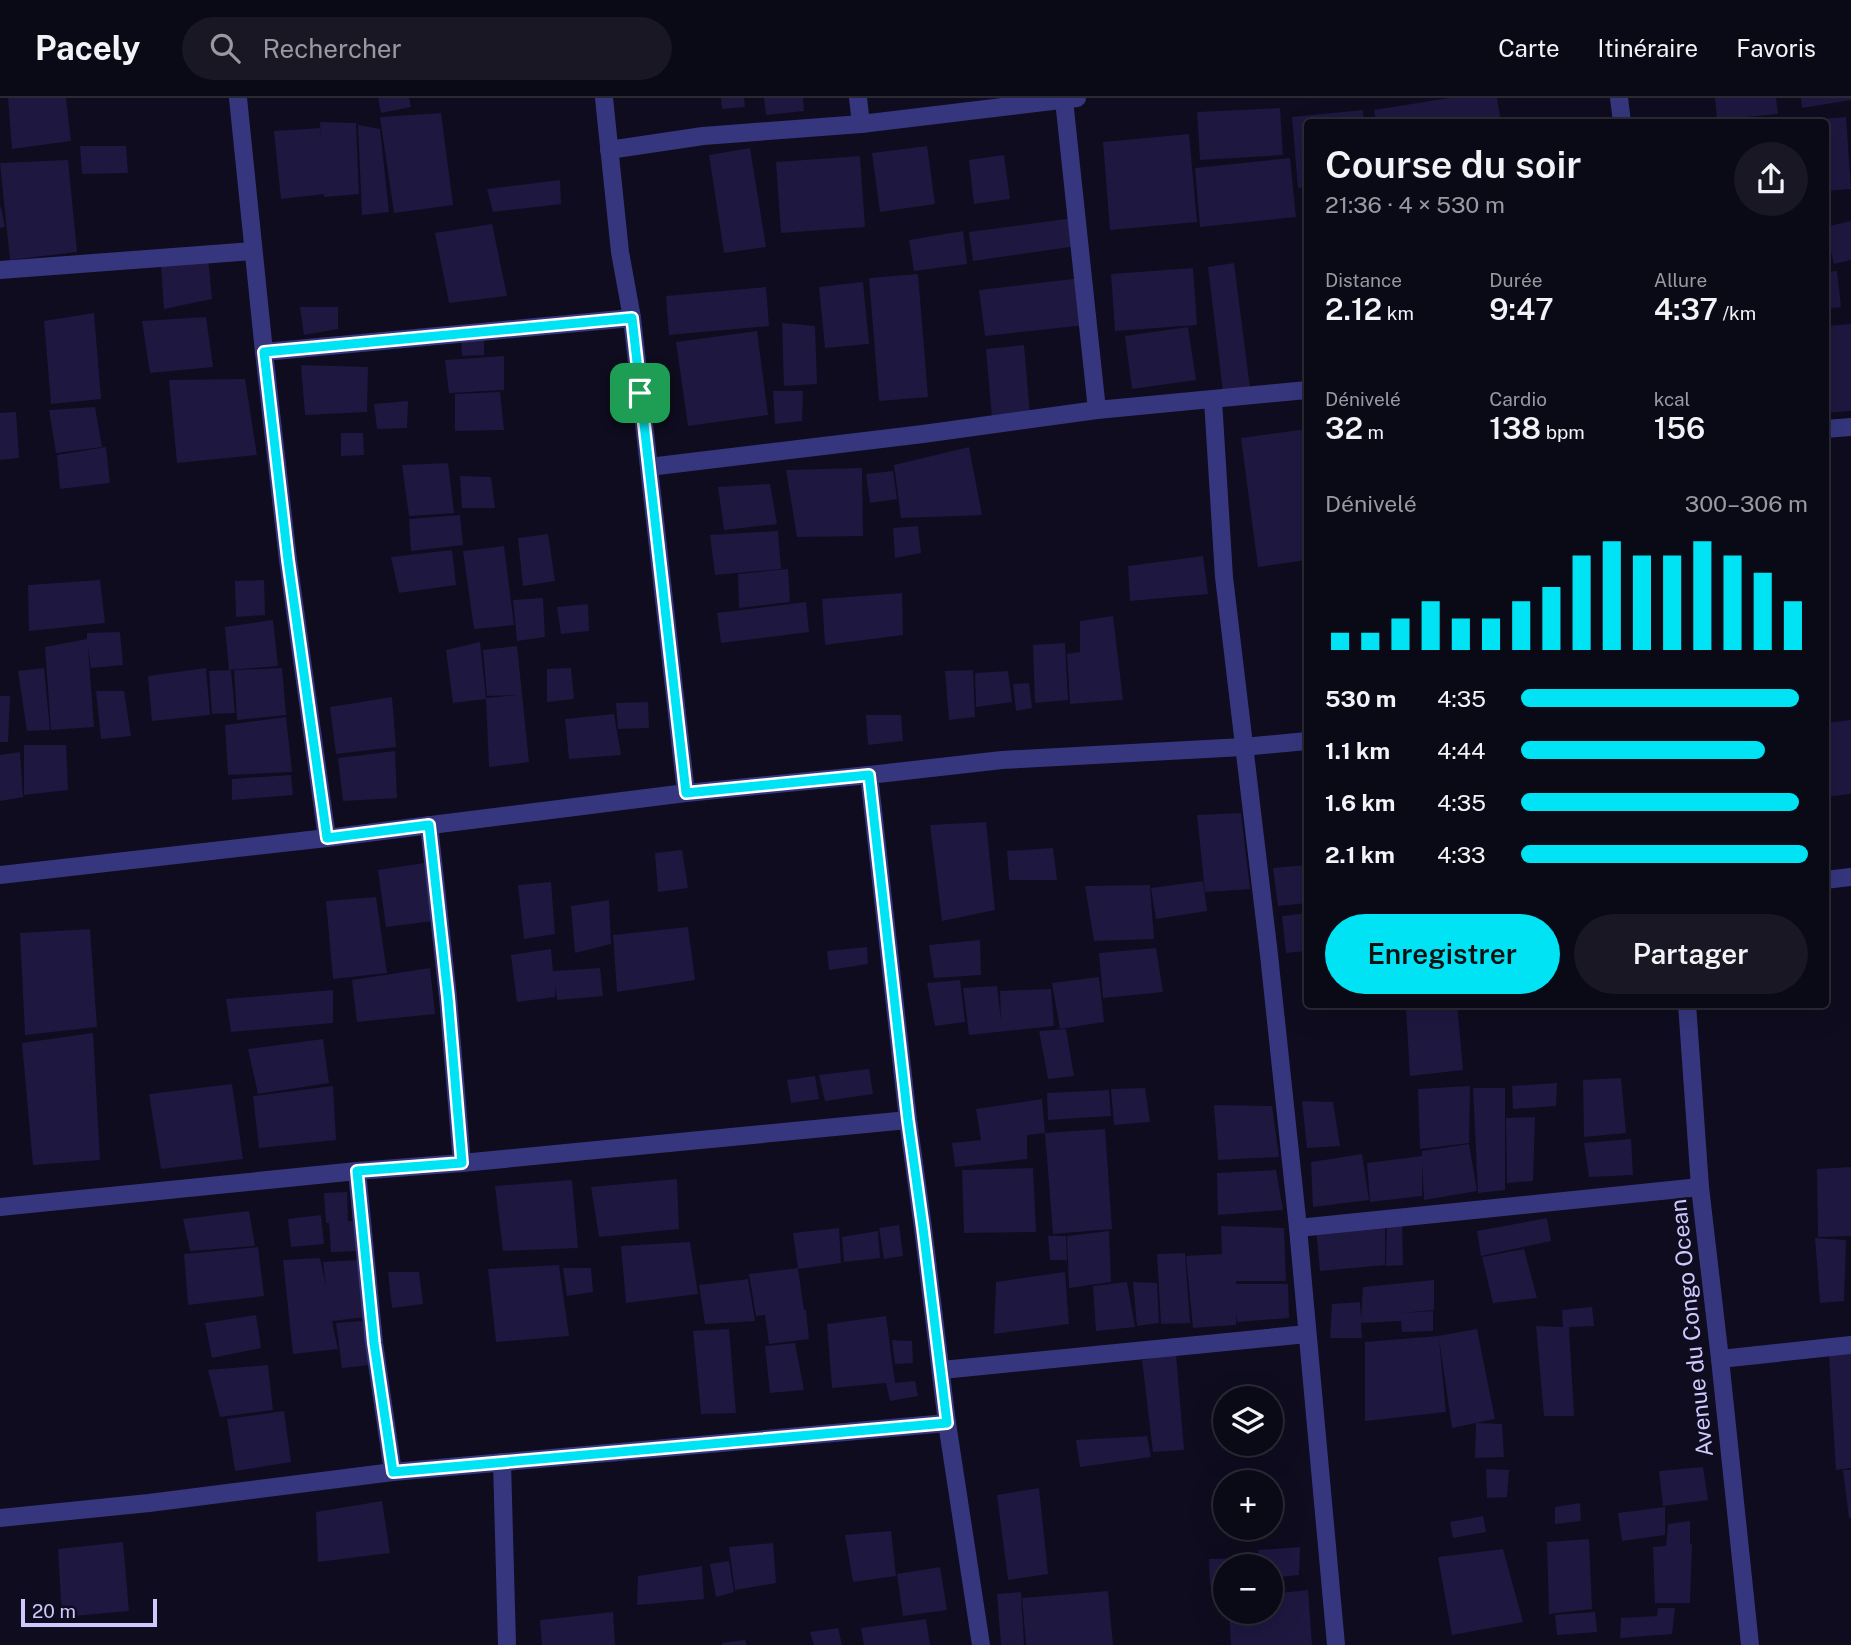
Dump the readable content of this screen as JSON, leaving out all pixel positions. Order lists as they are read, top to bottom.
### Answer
{
  "streets": {
    "street": ["Avenue du Congo Ocean"]
  },
  "scale_bar": "20 m",
  "page": {
    "header": "Pacely",
    "search": "Rechercher",
    "nav": ["Carte", "Itinéraire", "Favoris"],
    "heading": ["Course du soir", "21:36 · 4 × 530 m"],
    "stats": [
      ["Distance", "2.12 km"],
      ["Durée", "9:47"],
      ["Allure", "4:37 /km"],
      ["Dénivelé", "32 m"],
      ["Cardio", "138 bpm"],
      ["kcal", "156"]
    ],
    "chart": ["Dénivelé", "300–306 m"],
    "list": [
      {
        "name": "530 m",
        "note": "4:35"
      },
      {
        "name": "1.1 km",
        "note": "4:44"
      },
      {
        "name": "1.6 km",
        "note": "4:35"
      },
      {
        "name": "2.1 km",
        "note": "4:33"
      }
    ],
    "buttons": ["Enregistrer", "Partager"],
    "map_buttons": ["+", "−"],
    "scale": "20 m"
  }
}
